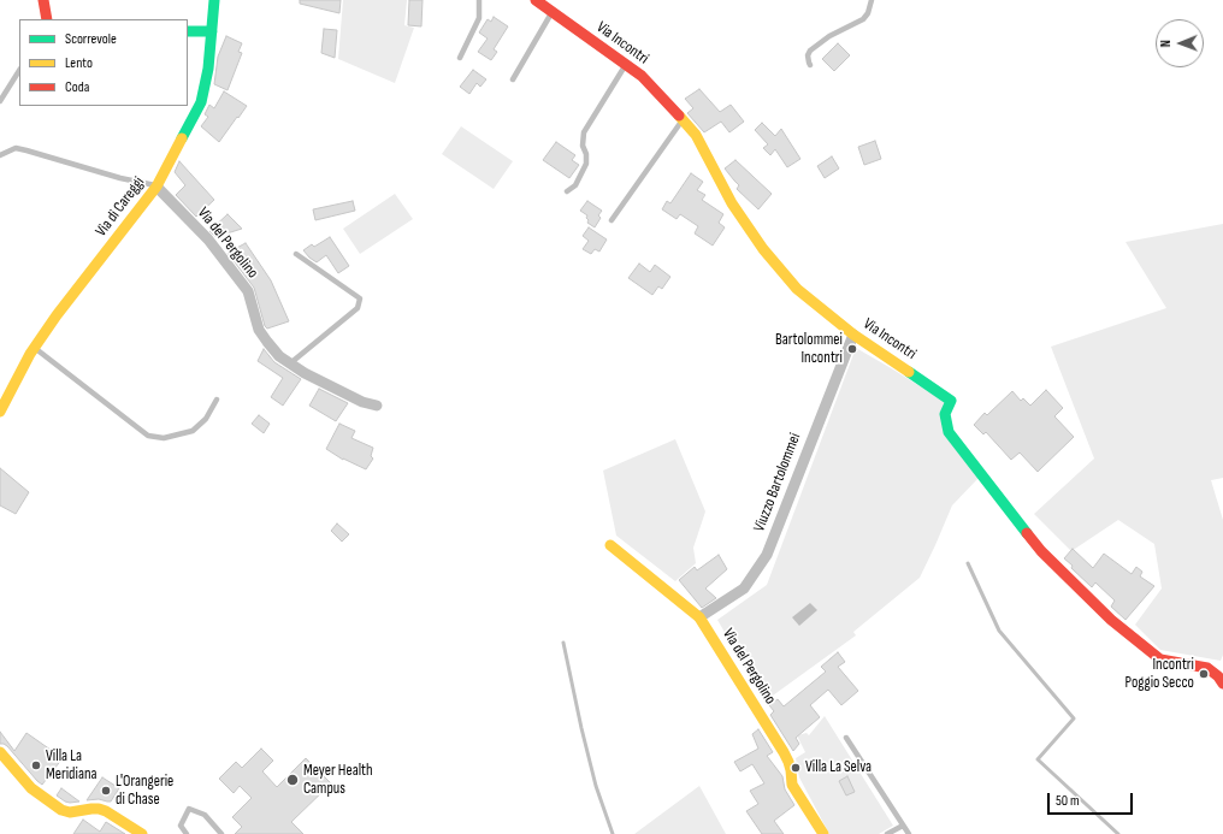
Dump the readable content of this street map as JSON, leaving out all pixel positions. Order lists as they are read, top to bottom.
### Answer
{
  "streets": {
    "street": [
      "Via Incontri",
      "Via di Careggi",
      "Via del Pergolino",
      "Viuzzo Bartolommei"
    ]
  },
  "crossings": [
    ["Via Incontri", "Viuzzo Bartolommei"],
    ["Via di Careggi", "Via del Pergolino"],
    ["Via del Pergolino", "Viuzzo Bartolommei"]
  ],
  "places": [
    "Bartolommei Incontri",
    "Incontri Poggio Secco",
    "Villa La Meridiana",
    "Villa La Selva",
    "Meyer Health Campus",
    "L'Orangerie di Chase"
  ],
  "legend": ["Scorrevole", "Lento", "Coda"],
  "scale_bar": "50 m",
  "north": "left"
}
